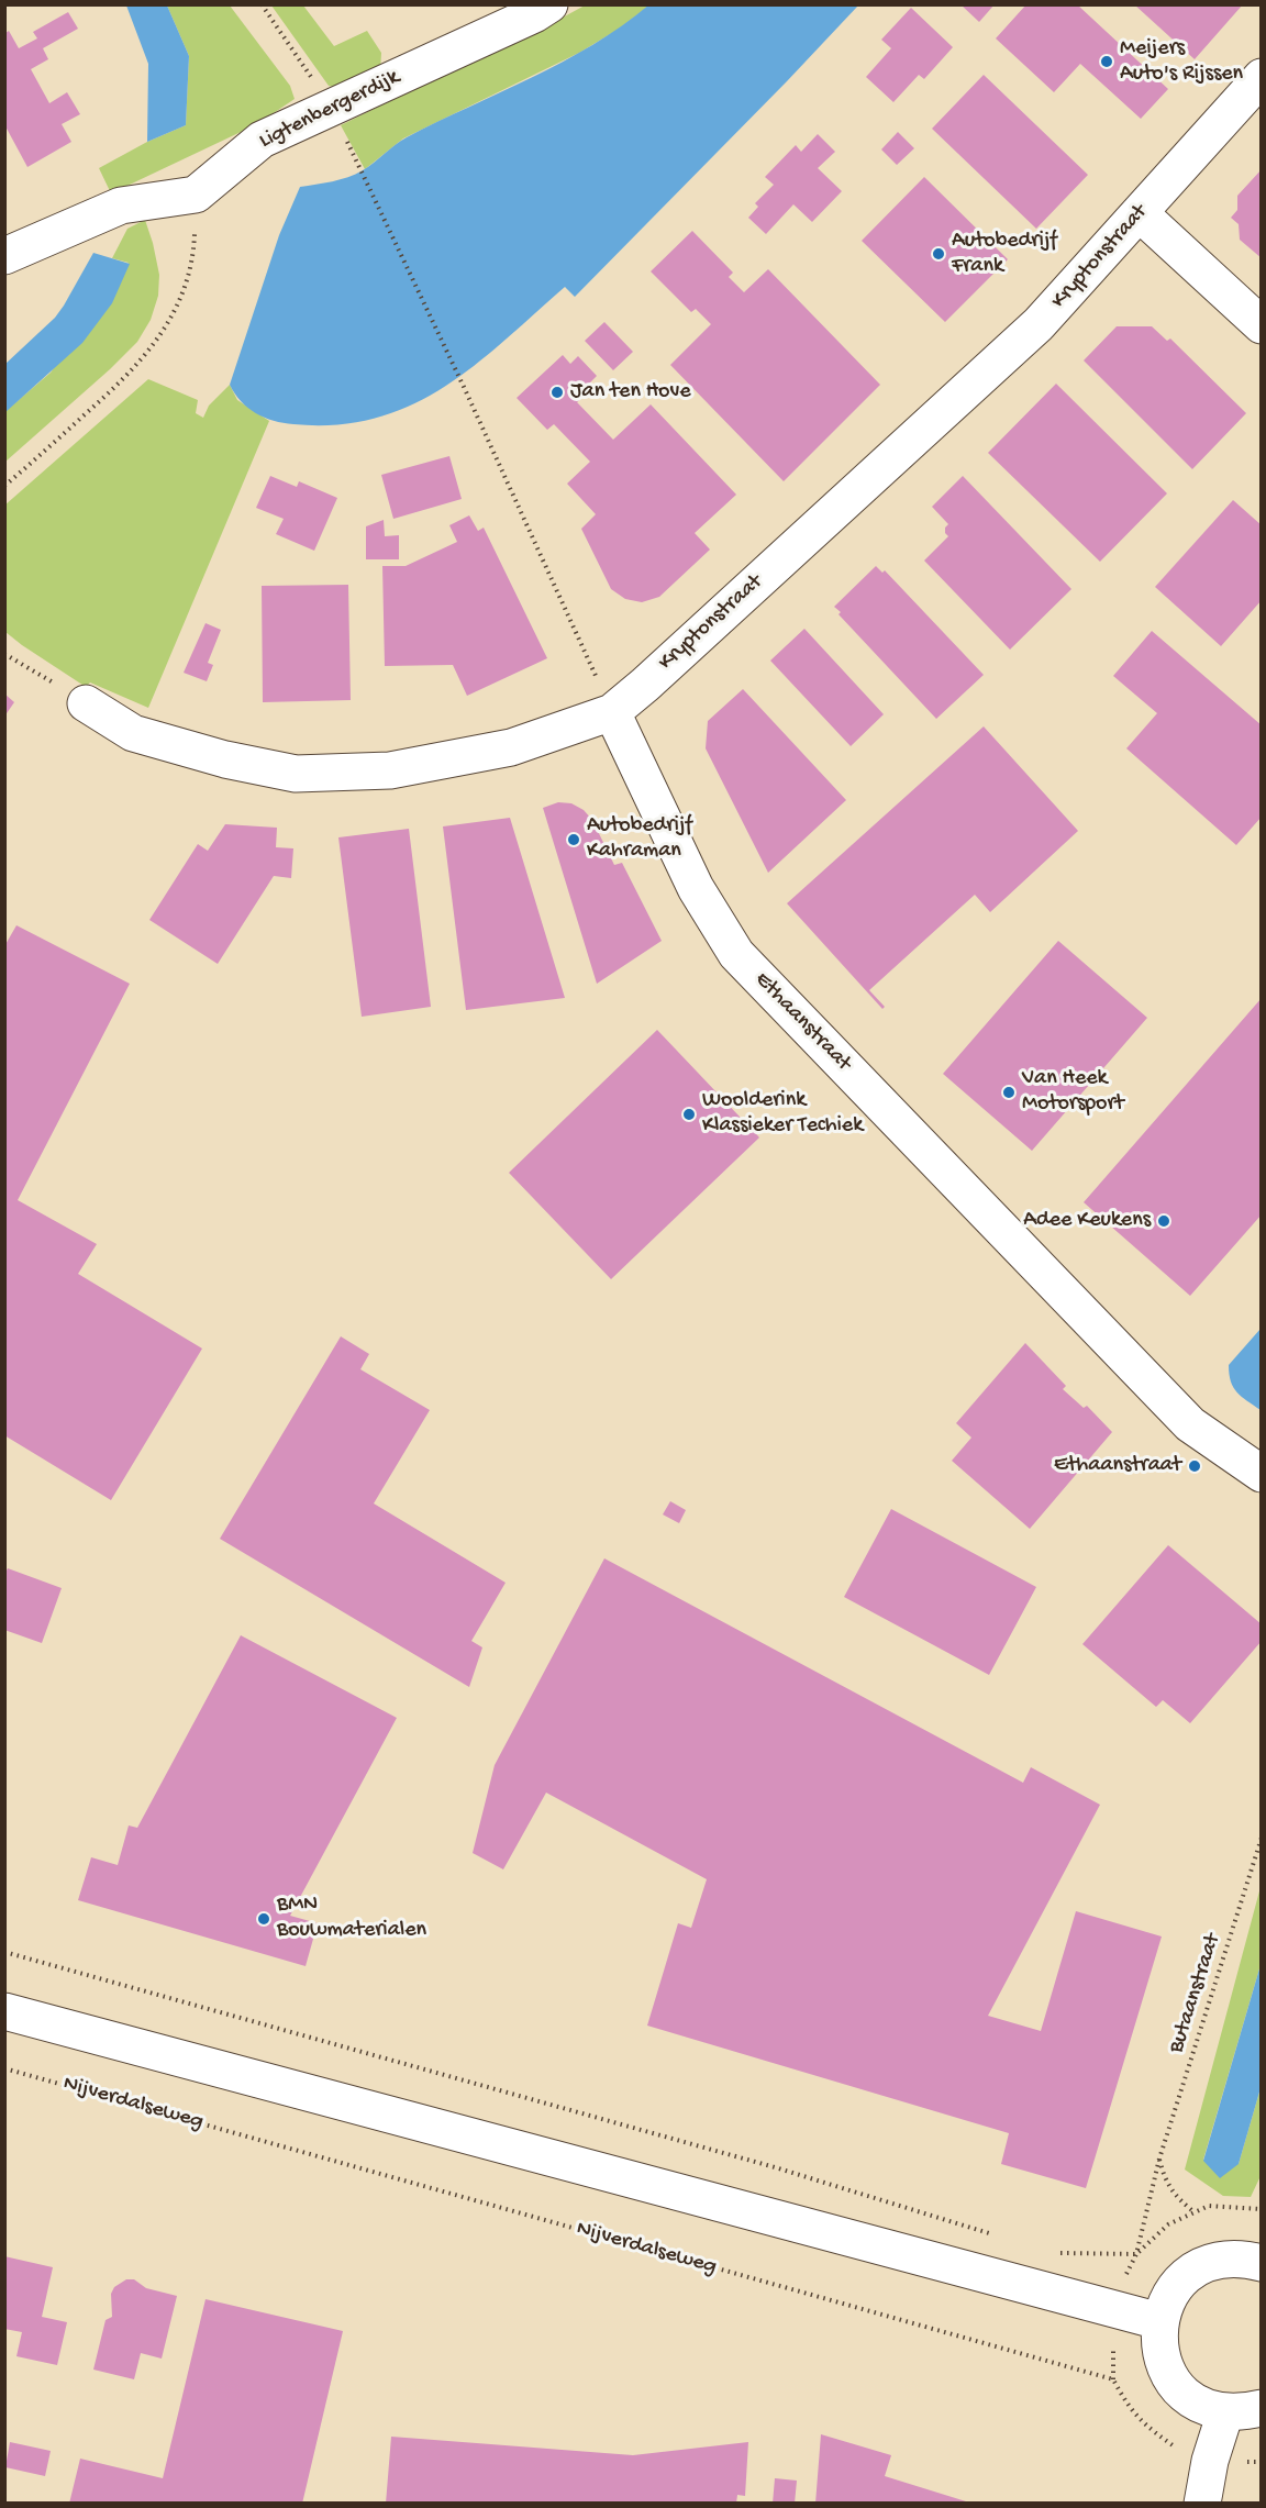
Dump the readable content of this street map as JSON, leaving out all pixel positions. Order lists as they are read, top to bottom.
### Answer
{
  "streets": {
    "street": ["Ligtenbergerdijk", "Kryptonstraat", "Ethaanstraat"],
    "path": ["Butaanstraat", "Nijverdalseweg"]
  },
  "crossings": [
    ["Kryptonstraat", "Ethaanstraat"]
  ],
  "places": [
    "Meijers Auto's Rijssen",
    "Autobedrijf Frank",
    "Jan ten Hove",
    "Autobedrijf Kahraman",
    "Van Heek Motorsport",
    "Woolderink Klassieker Techiek",
    "Adee Keukens",
    "Ethaanstraat",
    "BMN Bouwmaterialen"
  ]
}
